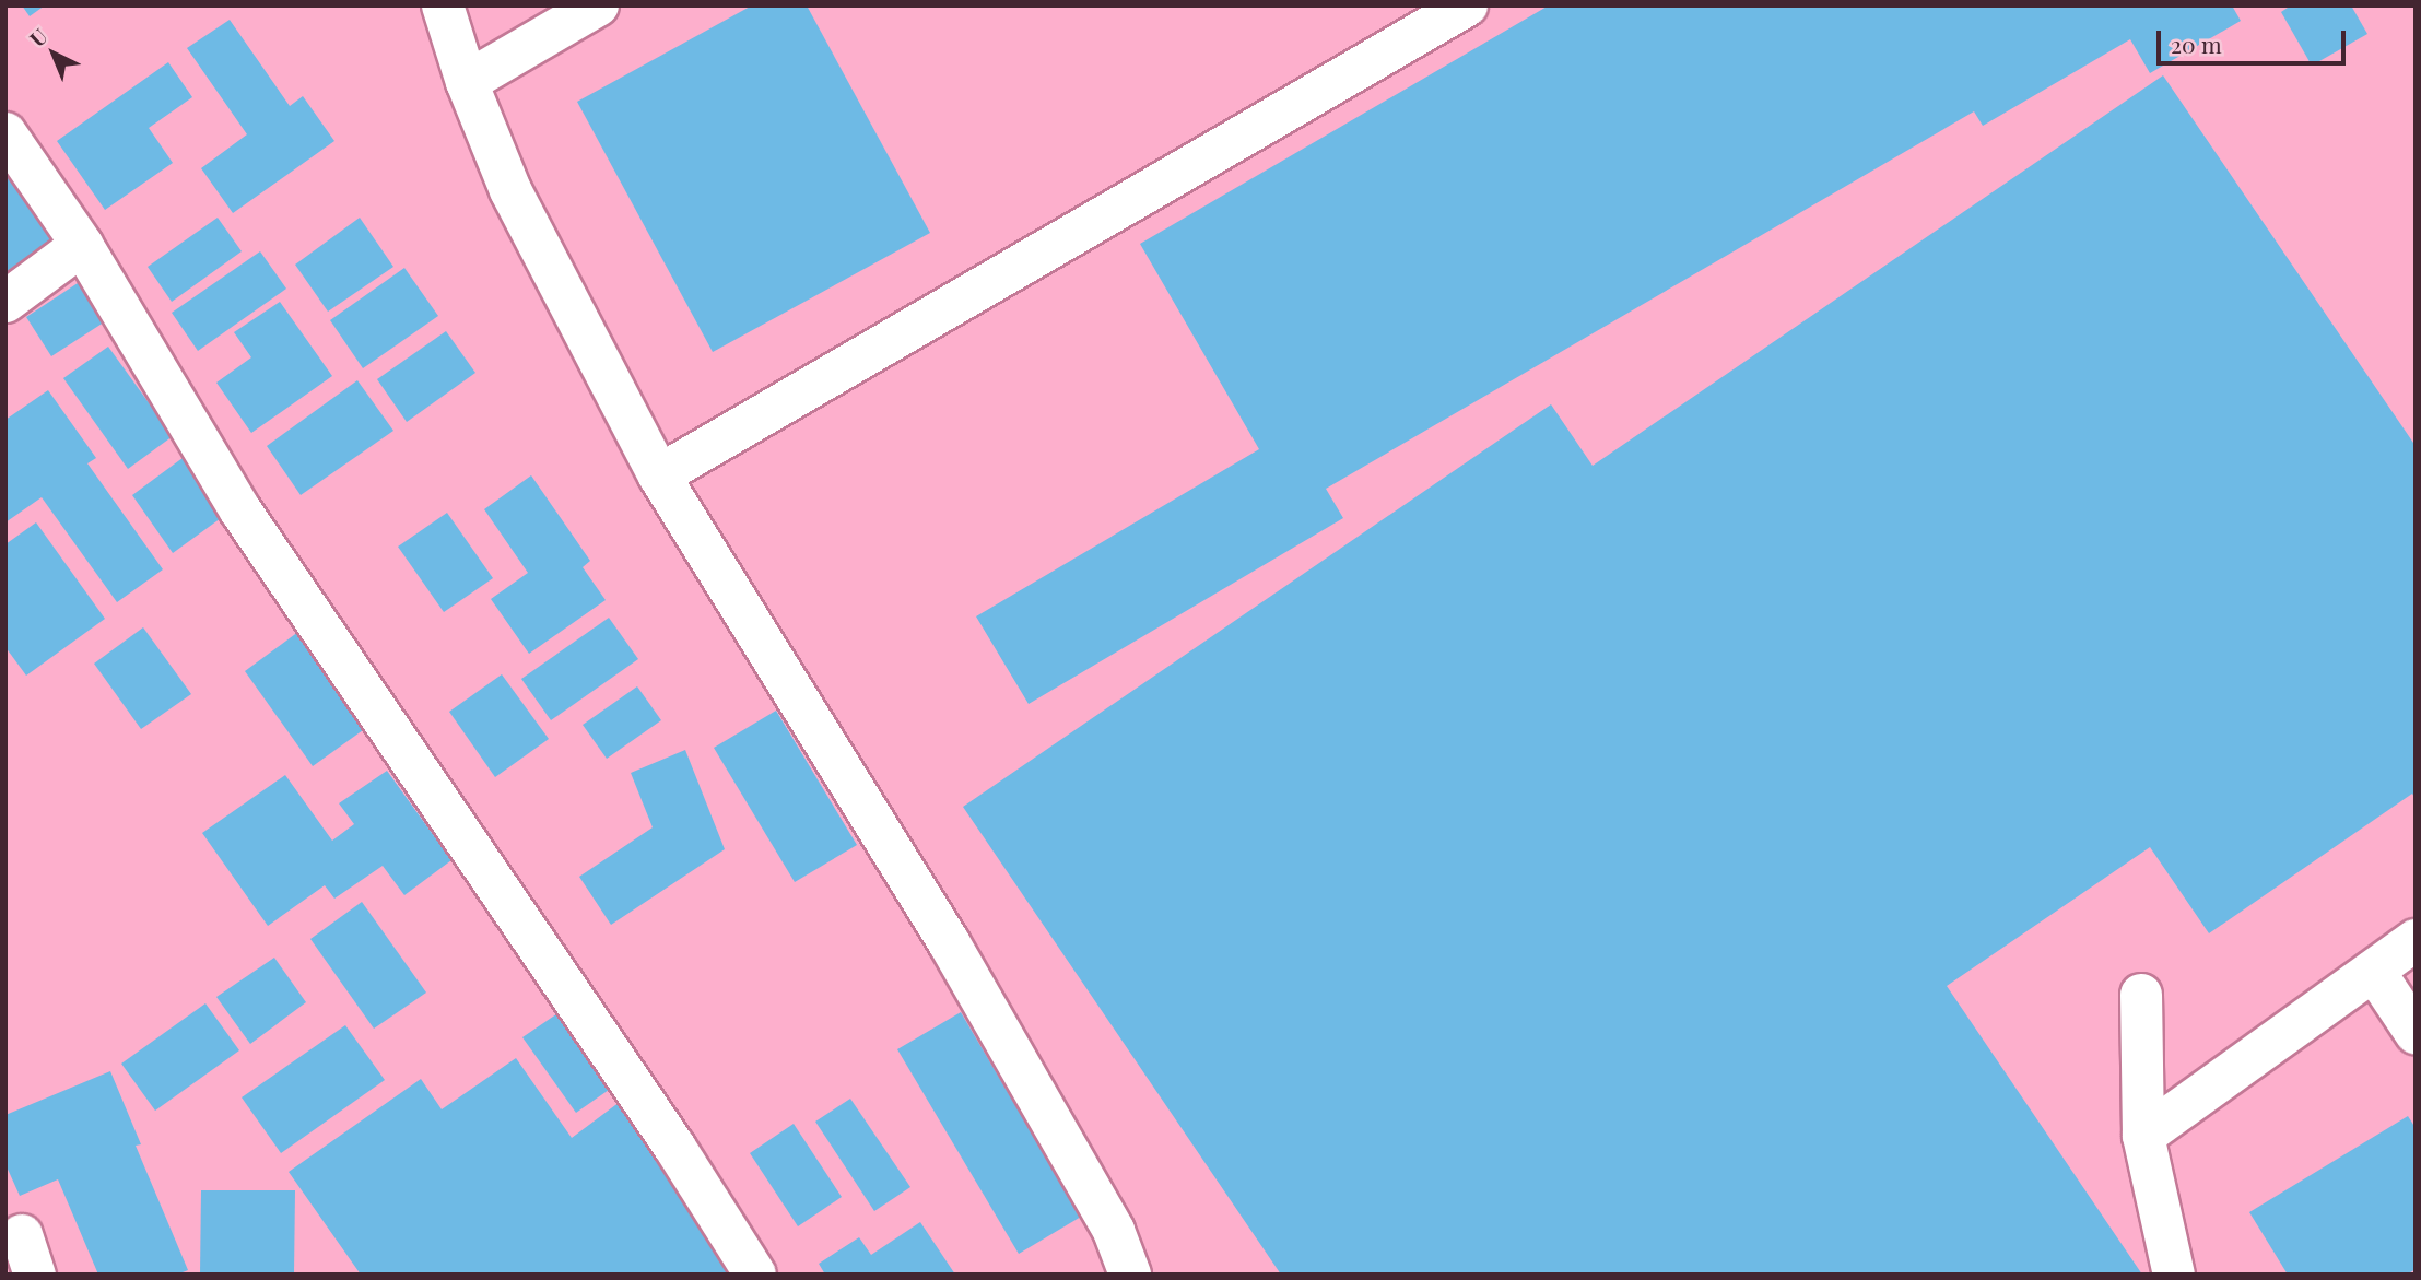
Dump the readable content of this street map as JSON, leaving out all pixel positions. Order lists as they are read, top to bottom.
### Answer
{
  "scale_bar": "20 m",
  "north": "top left"
}
